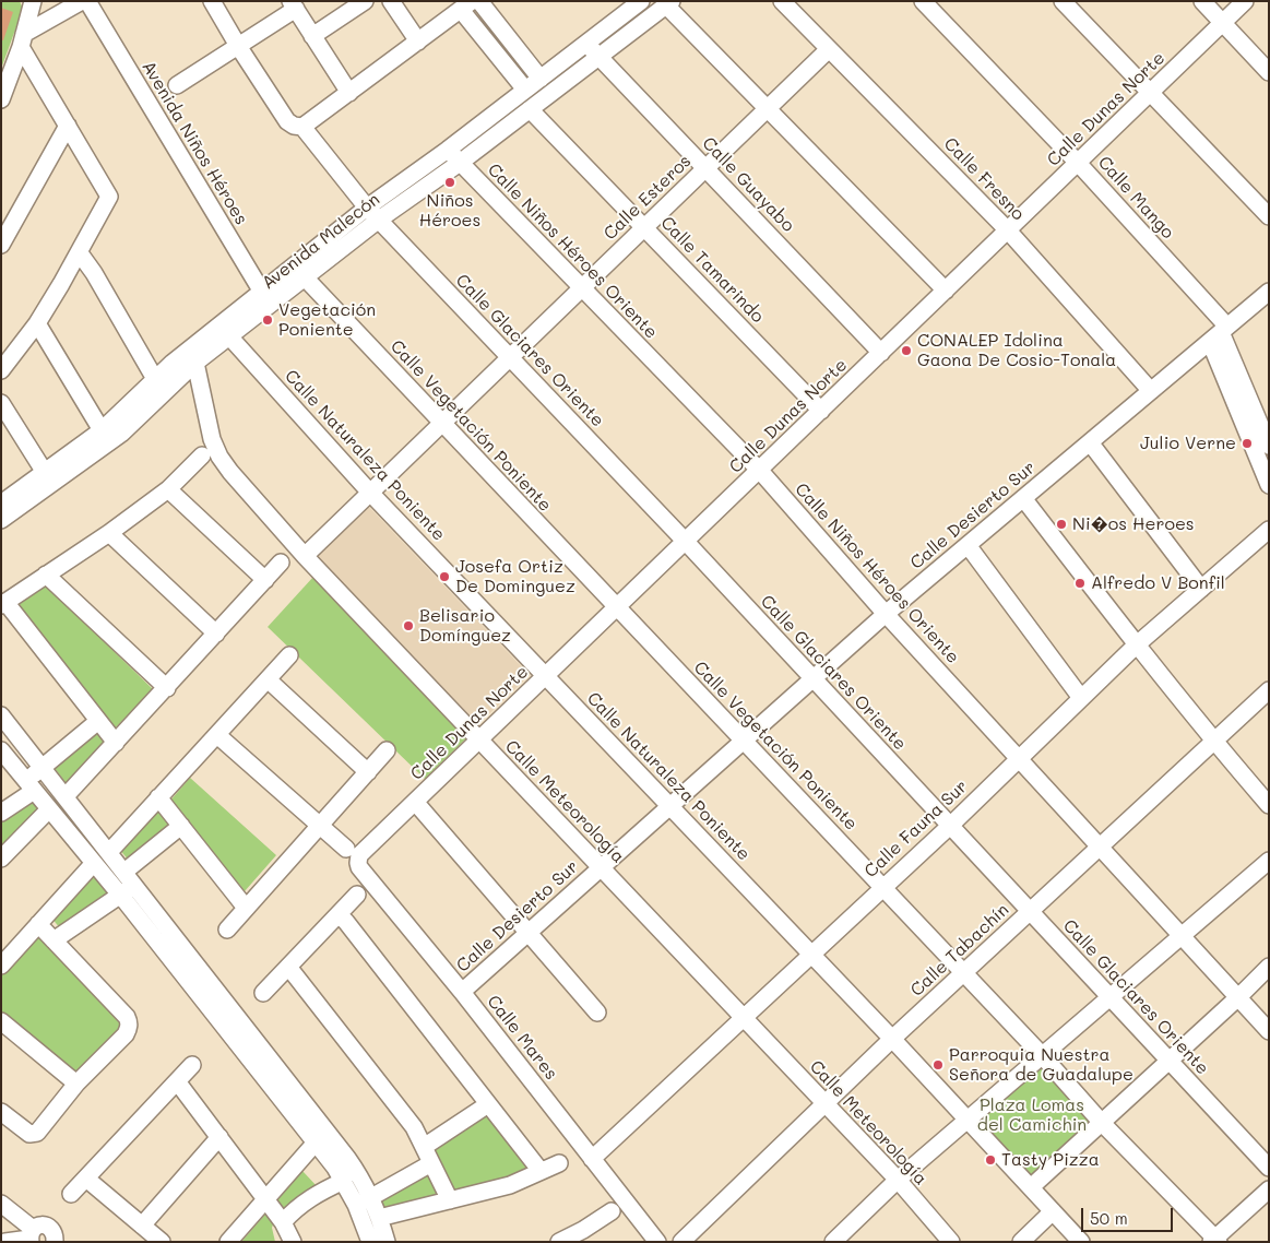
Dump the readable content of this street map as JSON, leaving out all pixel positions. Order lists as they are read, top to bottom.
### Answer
{
  "streets": {
    "street": [
      "Calle Dunas Norte",
      "Avenida Niños Héroes",
      "Calle Fresno",
      "Calle Guayabo",
      "Calle Esteros",
      "Calle Mango",
      "Avenida Malecón",
      "Calle Niños Héroes Oriente",
      "Calle Tamarindo",
      "Calle Glaciares Oriente",
      "Calle Vegetación Poniente",
      "Calle Naturaleza Poniente",
      "Calle Desierto Sur",
      "Calle Meteorología",
      "Calle Fauna Sur",
      "Calle Tabachín",
      "Calle Mares"
    ]
  },
  "crossings": [
    ["Calle Dunas Norte", "Calle Fresno"],
    ["Calle Dunas Norte", "Calle Guayabo"],
    ["Calle Dunas Norte", "Calle Mango"],
    ["Calle Dunas Norte", "Calle Niños Héroes Oriente"],
    ["Calle Dunas Norte", "Calle Tamarindo"],
    ["Calle Dunas Norte", "Calle Glaciares Oriente"],
    ["Calle Dunas Norte", "Calle Vegetación Poniente"],
    ["Calle Dunas Norte", "Calle Naturaleza Poniente"],
    ["Calle Dunas Norte", "Calle Meteorología"],
    ["Calle Dunas Norte", "Calle Mares"],
    ["Avenida Niños Héroes", "Avenida Malecón"],
    ["Calle Fresno", "Calle Esteros"],
    ["Calle Fresno", "Calle Desierto Sur"],
    ["Calle Guayabo", "Calle Esteros"],
    ["Calle Guayabo", "Avenida Malecón"],
    ["Calle Esteros", "Calle Niños Héroes Oriente"],
    ["Calle Esteros", "Calle Tamarindo"],
    ["Calle Esteros", "Calle Glaciares Oriente"],
    ["Calle Esteros", "Calle Vegetación Poniente"],
    ["Calle Esteros", "Calle Naturaleza Poniente"],
    ["Calle Esteros", "Calle Meteorología"],
    ["Calle Mango", "Calle Desierto Sur"],
    ["Avenida Malecón", "Calle Niños Héroes Oriente"],
    ["Avenida Malecón", "Calle Tamarindo"],
    ["Avenida Malecón", "Calle Glaciares Oriente"],
    ["Avenida Malecón", "Calle Vegetación Poniente"],
    ["Avenida Malecón", "Calle Naturaleza Poniente"],
    ["Avenida Malecón", "Calle Meteorología"],
    ["Calle Niños Héroes Oriente", "Calle Desierto Sur"],
    ["Calle Niños Héroes Oriente", "Calle Fauna Sur"],
    ["Calle Niños Héroes Oriente", "Calle Tabachín"],
    ["Calle Glaciares Oriente", "Calle Desierto Sur"],
    ["Calle Glaciares Oriente", "Calle Fauna Sur"],
    ["Calle Glaciares Oriente", "Calle Tabachín"],
    ["Calle Vegetación Poniente", "Calle Desierto Sur"],
    ["Calle Vegetación Poniente", "Calle Fauna Sur"],
    ["Calle Vegetación Poniente", "Calle Tabachín"],
    ["Calle Naturaleza Poniente", "Calle Desierto Sur"],
    ["Calle Naturaleza Poniente", "Calle Fauna Sur"],
    ["Calle Naturaleza Poniente", "Calle Tabachín"],
    ["Calle Desierto Sur", "Calle Meteorología"],
    ["Calle Desierto Sur", "Calle Mares"],
    ["Calle Meteorología", "Calle Fauna Sur"],
    ["Calle Meteorología", "Calle Tabachín"],
    ["Calle Fauna Sur", "Calle Mares"]
  ],
  "parks": ["Plaza Lomas del Camichin"],
  "places": [
    "Niños Héroes",
    "Vegetación Poniente",
    "CONALEP Idolina Gaona De Cosio-Tonala",
    "Julio Verne",
    "Ni�os Heroes",
    "Josefa Ortiz De Dominguez",
    "Alfredo V Bonfil",
    "Belisario Domínguez",
    "Parroquia Nuestra Señora de Guadalupe",
    "Tasty Pizza"
  ],
  "scale_bar": "50 m"
}
